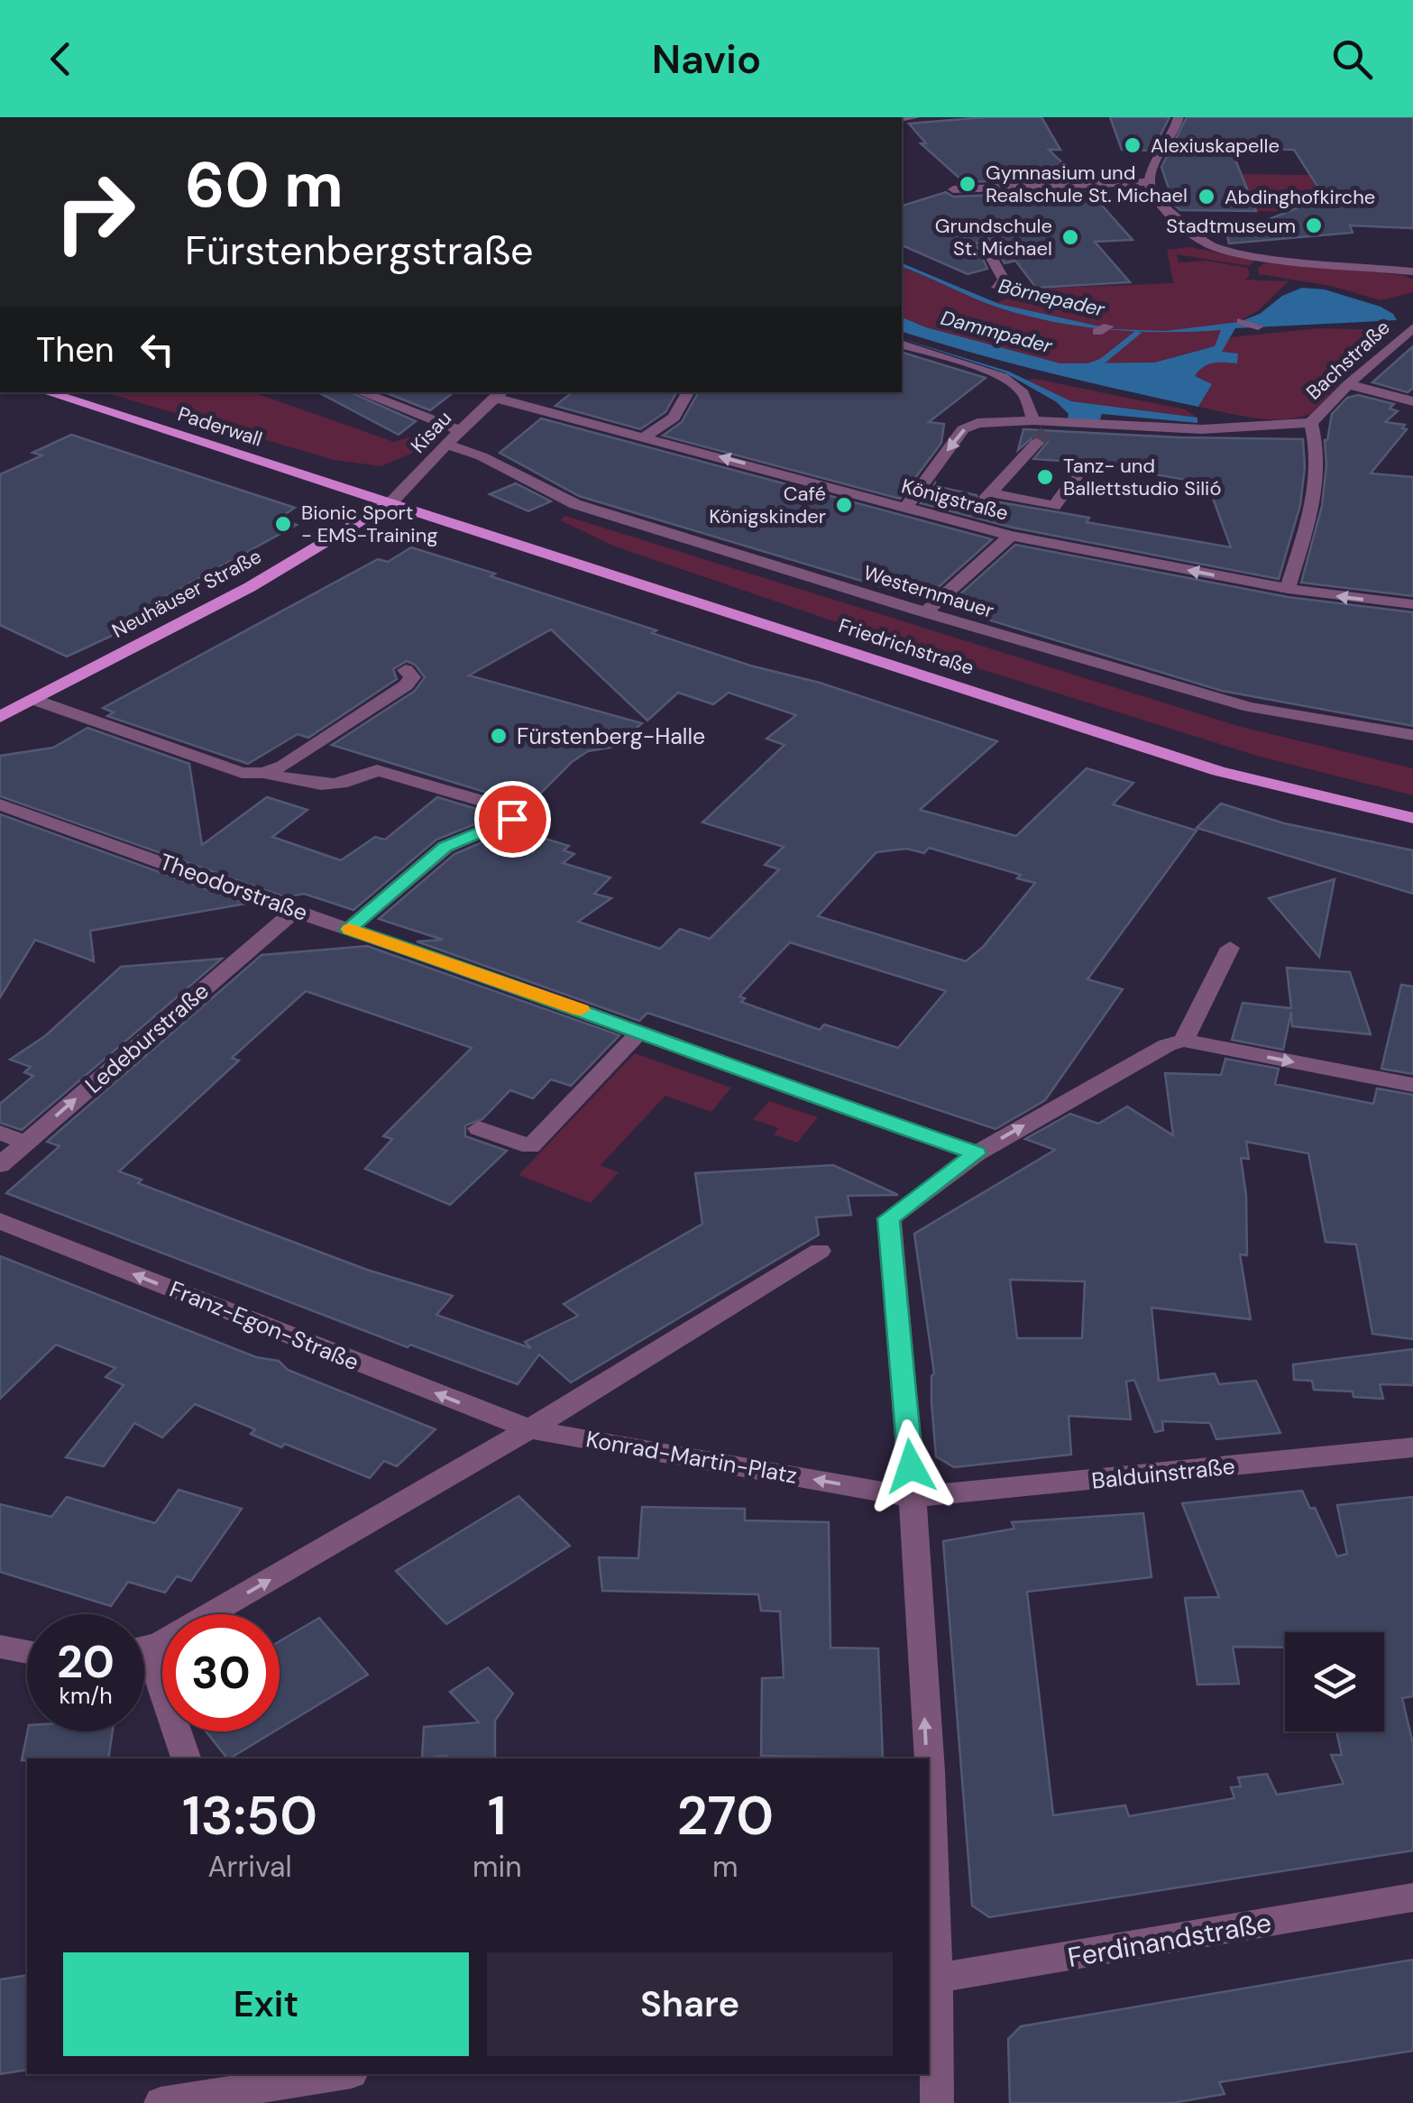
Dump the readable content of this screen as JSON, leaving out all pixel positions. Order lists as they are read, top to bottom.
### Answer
{
  "streets": {
    "main road": ["Paderwall", "Neuhäuser Straße", "Friedrichstraße"],
    "street": [
      "Bachstraße",
      "Kisau",
      "Königstraße",
      "Westernmauer",
      "Theodorstraße",
      "Ledeburstraße",
      "Franz-Egon-Straße",
      "Konrad-Martin-Platz",
      "Balduinstraße",
      "Ferdinandstraße"
    ]
  },
  "crossings": [
    ["Paderwall", "Kisau"],
    ["Paderwall", "Neuhäuser Straße"],
    ["Paderwall", "Friedrichstraße"],
    ["Kisau", "Königstraße"],
    ["Kisau", "Westernmauer"],
    ["Kisau", "Neuhäuser Straße"],
    ["Kisau", "Friedrichstraße"],
    ["Neuhäuser Straße", "Friedrichstraße"],
    ["Theodorstraße", "Ledeburstraße"],
    ["Franz-Egon-Straße", "Konrad-Martin-Platz"],
    ["Konrad-Martin-Platz", "Balduinstraße"]
  ],
  "one_way": ["Ledeburstraße", "Franz-Egon-Straße", "Konrad-Martin-Platz"],
  "water": ["Börnepader", "Dammpader"],
  "places": [
    "Alexiuskapelle",
    "Gymnasium und Realschule St. Michael",
    "Abdinghofkirche",
    "Stadtmuseum",
    "Grundschule St. Michael",
    "Tanz- und Ballettstudio Silió",
    "Café Königskinder",
    "Bionic Sport - EMS-Training",
    "Fürstenberg-Halle"
  ],
  "page": {
    "header": "Navio",
    "turn": ["60 m", "Fürstenbergstraße"],
    "then": "Then",
    "speed": "20 km/h",
    "limit": "30",
    "eta": [
      "13:50",
      "Arrival",
      "1",
      "min",
      "270",
      "m"
    ],
    "buttons": ["Exit", "Share"]
  }
}
